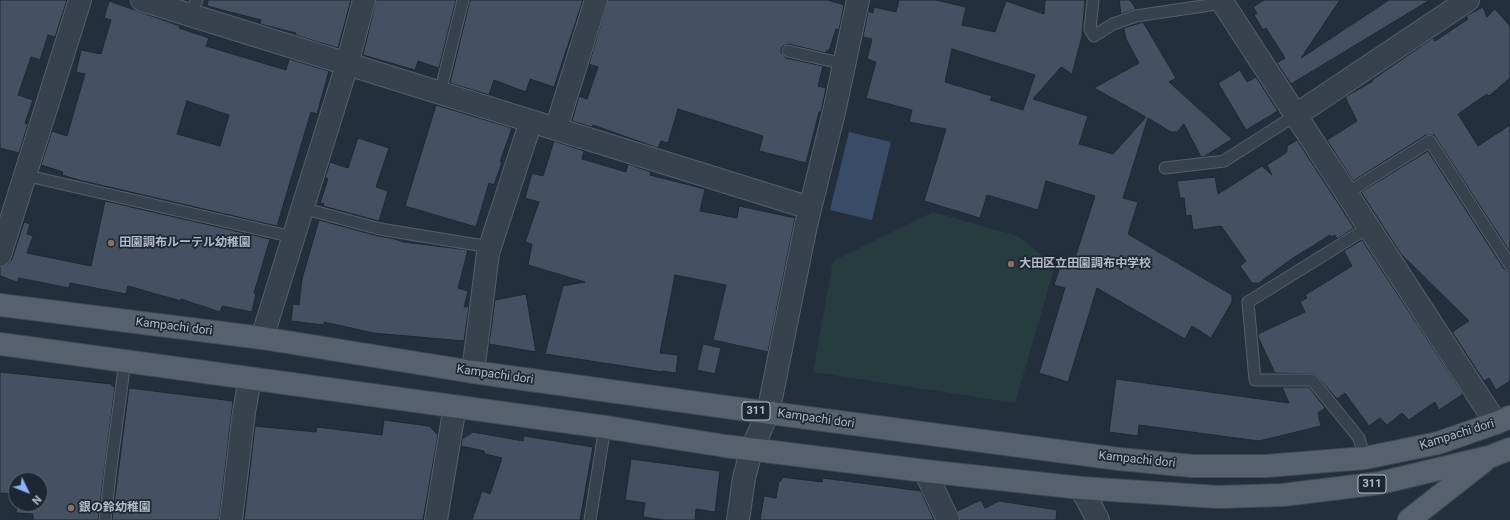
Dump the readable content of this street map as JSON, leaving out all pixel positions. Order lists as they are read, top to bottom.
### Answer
{
  "streets": {
    "main road": ["Kampachi dori", "311"]
  },
  "places": ["田園調布ルーテル幼稚園", "大田区立田園調布中学校", "銀の鈴幼稚園"],
  "north": "bottom right"
}
